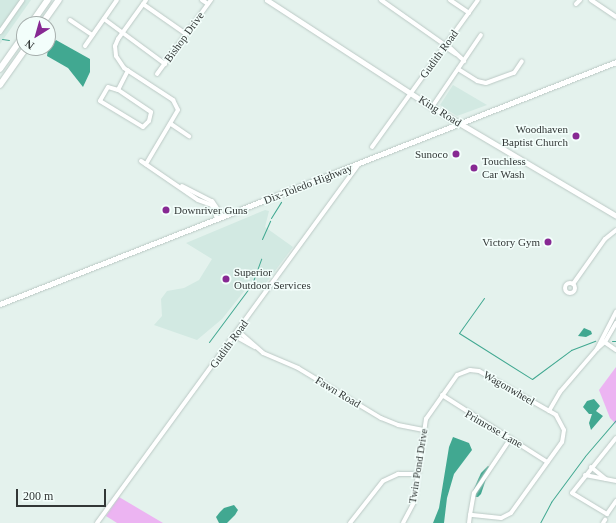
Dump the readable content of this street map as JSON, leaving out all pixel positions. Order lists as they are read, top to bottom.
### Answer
{
  "streets": {
    "main road": ["King Road", "Dix-Toledo Highway"],
    "street": [
      "Bishop Drive",
      "Gudith Road",
      "Wagonwheel",
      "Fawn Road",
      "Primrose Lane",
      "Twin Pond Drive"
    ]
  },
  "crossings": [
    ["Gudith Road", "King Road"],
    ["Gudith Road", "Dix-Toledo Highway"],
    ["Gudith Road", "Fawn Road"],
    ["King Road", "Dix-Toledo Highway"],
    ["Wagonwheel", "Primrose Lane"],
    ["Wagonwheel", "Twin Pond Drive"],
    ["Fawn Road", "Twin Pond Drive"],
    ["Primrose Lane", "Twin Pond Drive"]
  ],
  "places": [
    "Woodhaven Baptist Church",
    "Sunoco",
    "Touchless Car Wash",
    "Downriver Guns",
    "Victory Gym",
    "Superior Outdoor Services"
  ],
  "scale_bar": "200 m",
  "north": "bottom left"
}
